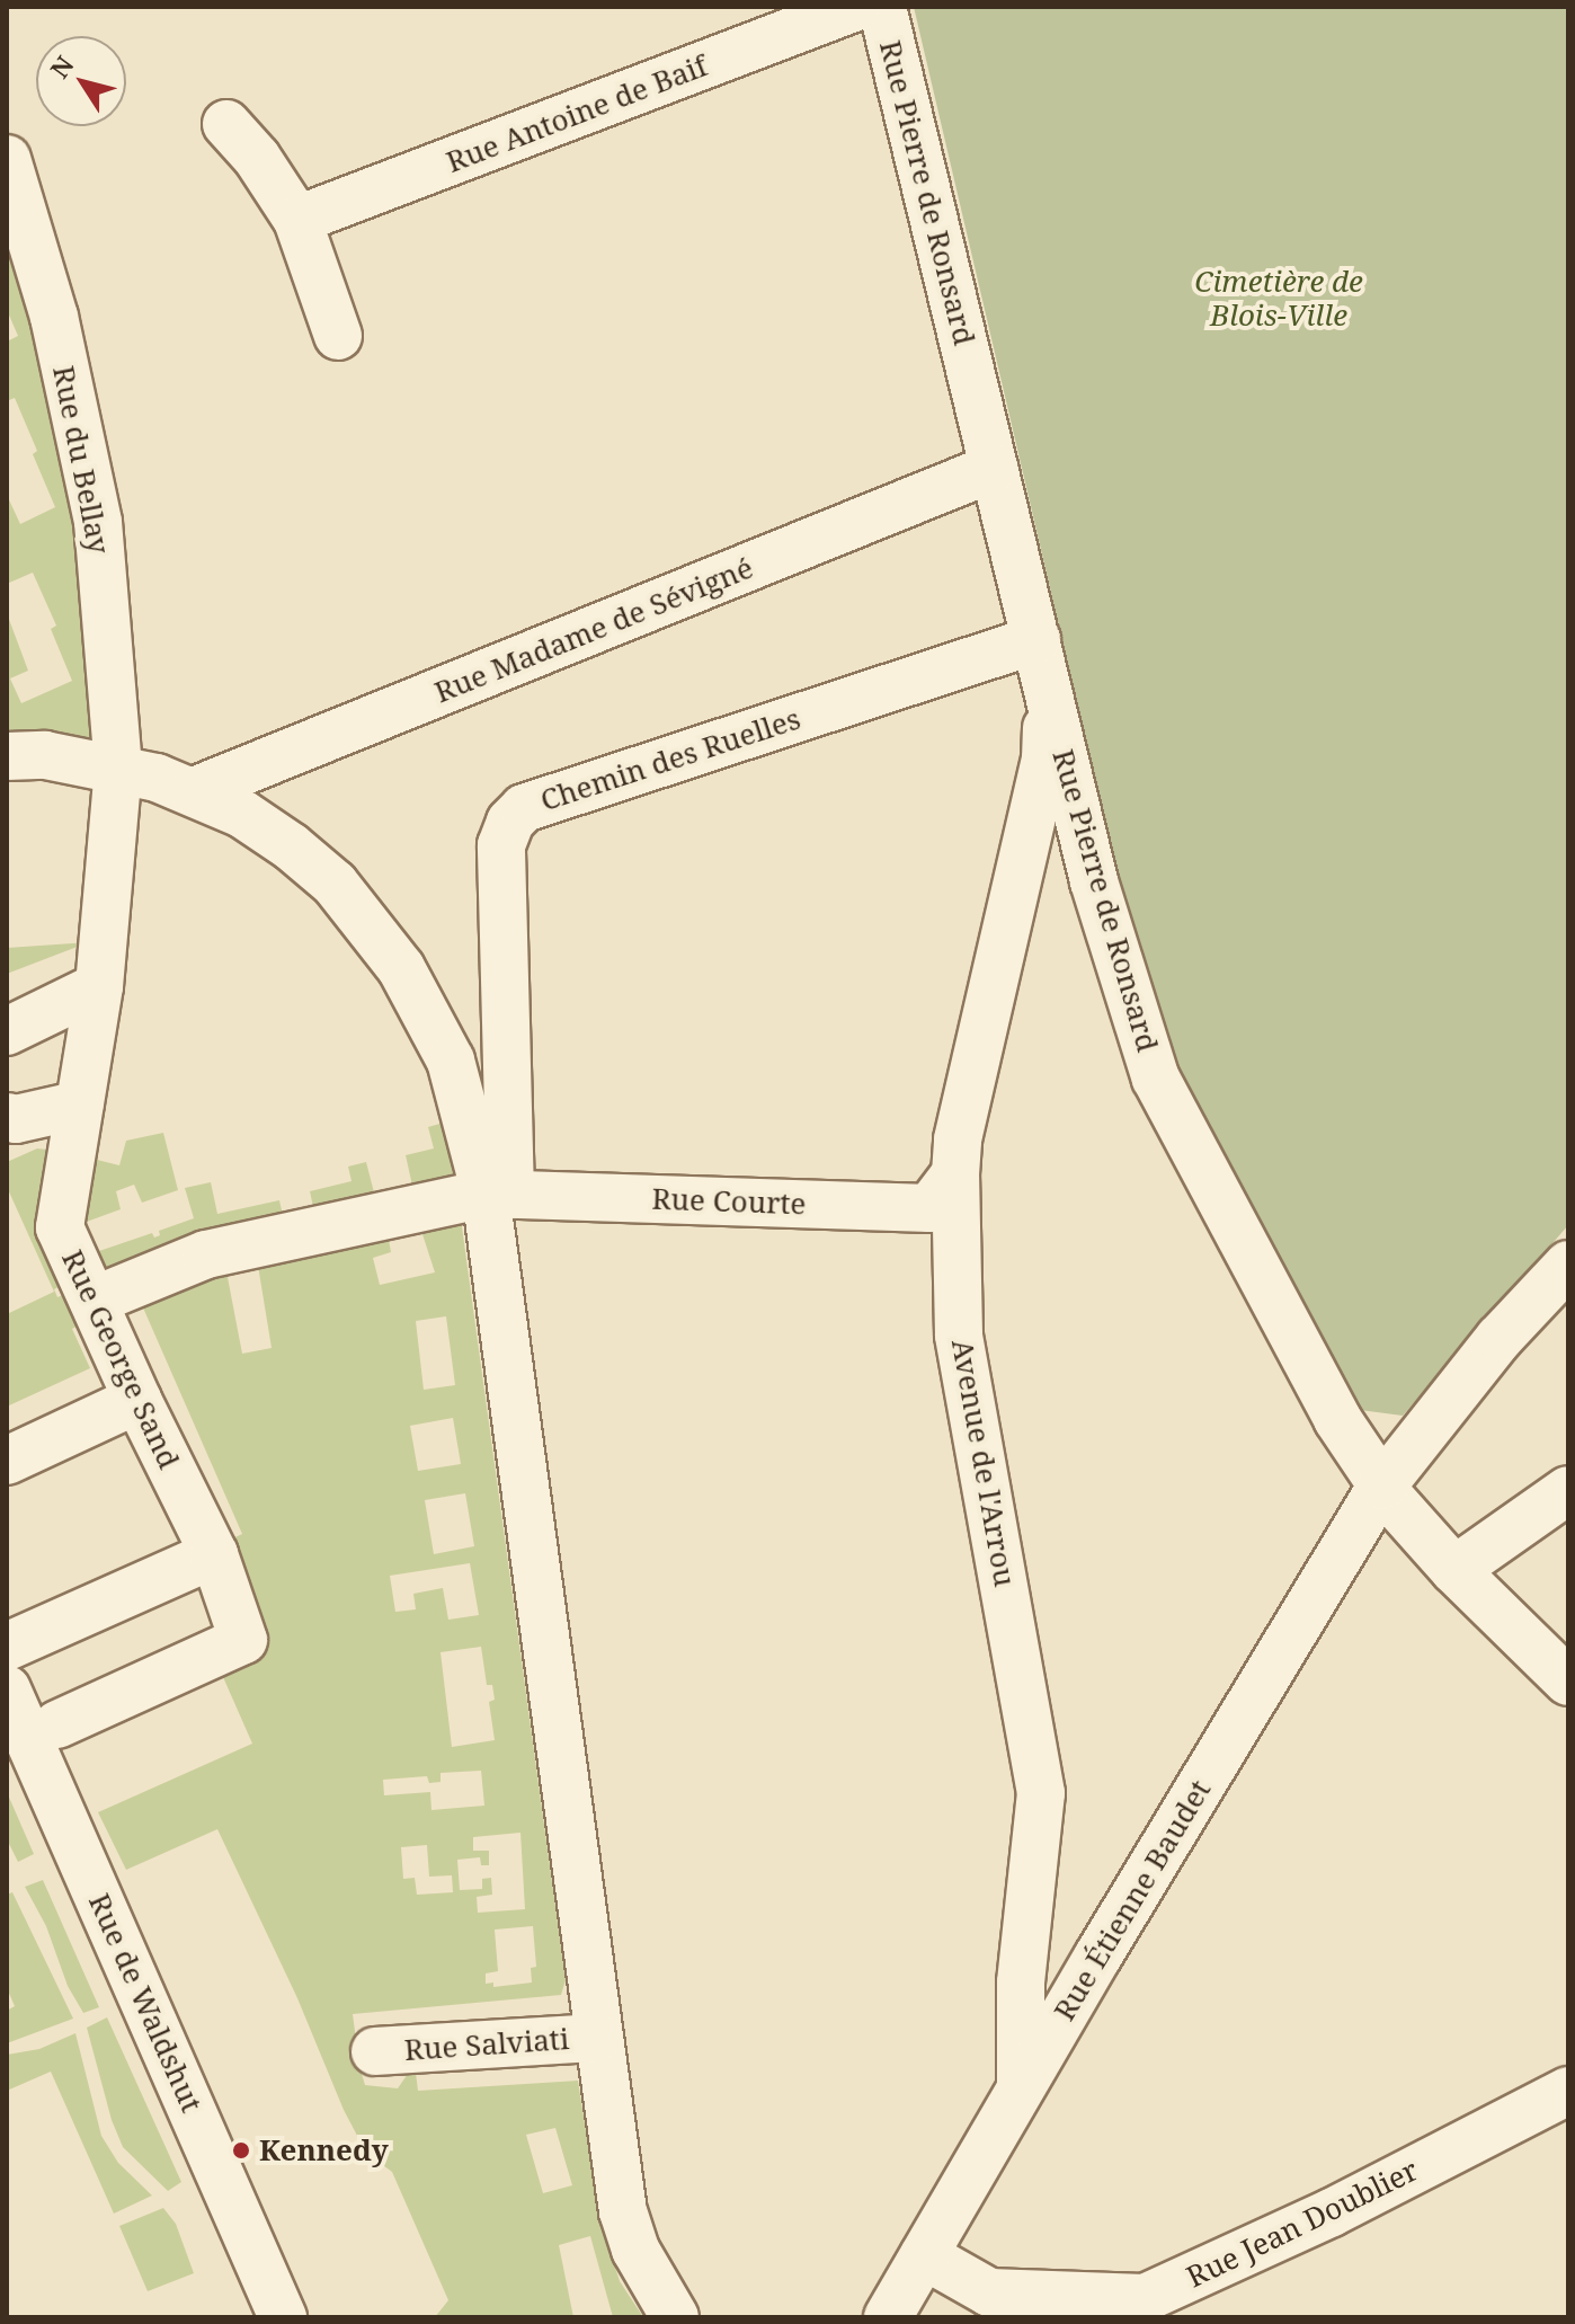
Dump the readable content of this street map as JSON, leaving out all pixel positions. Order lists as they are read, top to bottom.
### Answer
{
  "streets": {
    "street": [
      "Rue Antoine de Baif",
      "Rue Pierre de Ronsard",
      "Rue du Bellay",
      "Rue Madame de Sévigné",
      "Chemin des Ruelles",
      "Rue Courte",
      "Rue George Sand",
      "Avenue de l'Arrou",
      "Rue Étienne Baudet",
      "Rue de Waldshut",
      "Rue Salviati",
      "Rue Jean Doublier"
    ]
  },
  "crossings": [
    ["Rue Pierre de Ronsard", "Rue Madame de Sévigné"],
    ["Rue Pierre de Ronsard", "Chemin des Ruelles"],
    ["Rue Pierre de Ronsard", "Avenue de l'Arrou"],
    ["Rue Pierre de Ronsard", "Rue Étienne Baudet"],
    ["Rue du Bellay", "Rue George Sand"],
    ["Chemin des Ruelles", "Rue Courte"],
    ["Rue Courte", "Avenue de l'Arrou"],
    ["Avenue de l'Arrou", "Rue Étienne Baudet"],
    ["Rue Étienne Baudet", "Rue Jean Doublier"]
  ],
  "parks": ["Cimetière de Blois-Ville"],
  "places": ["Kennedy"],
  "north": "top left"
}
